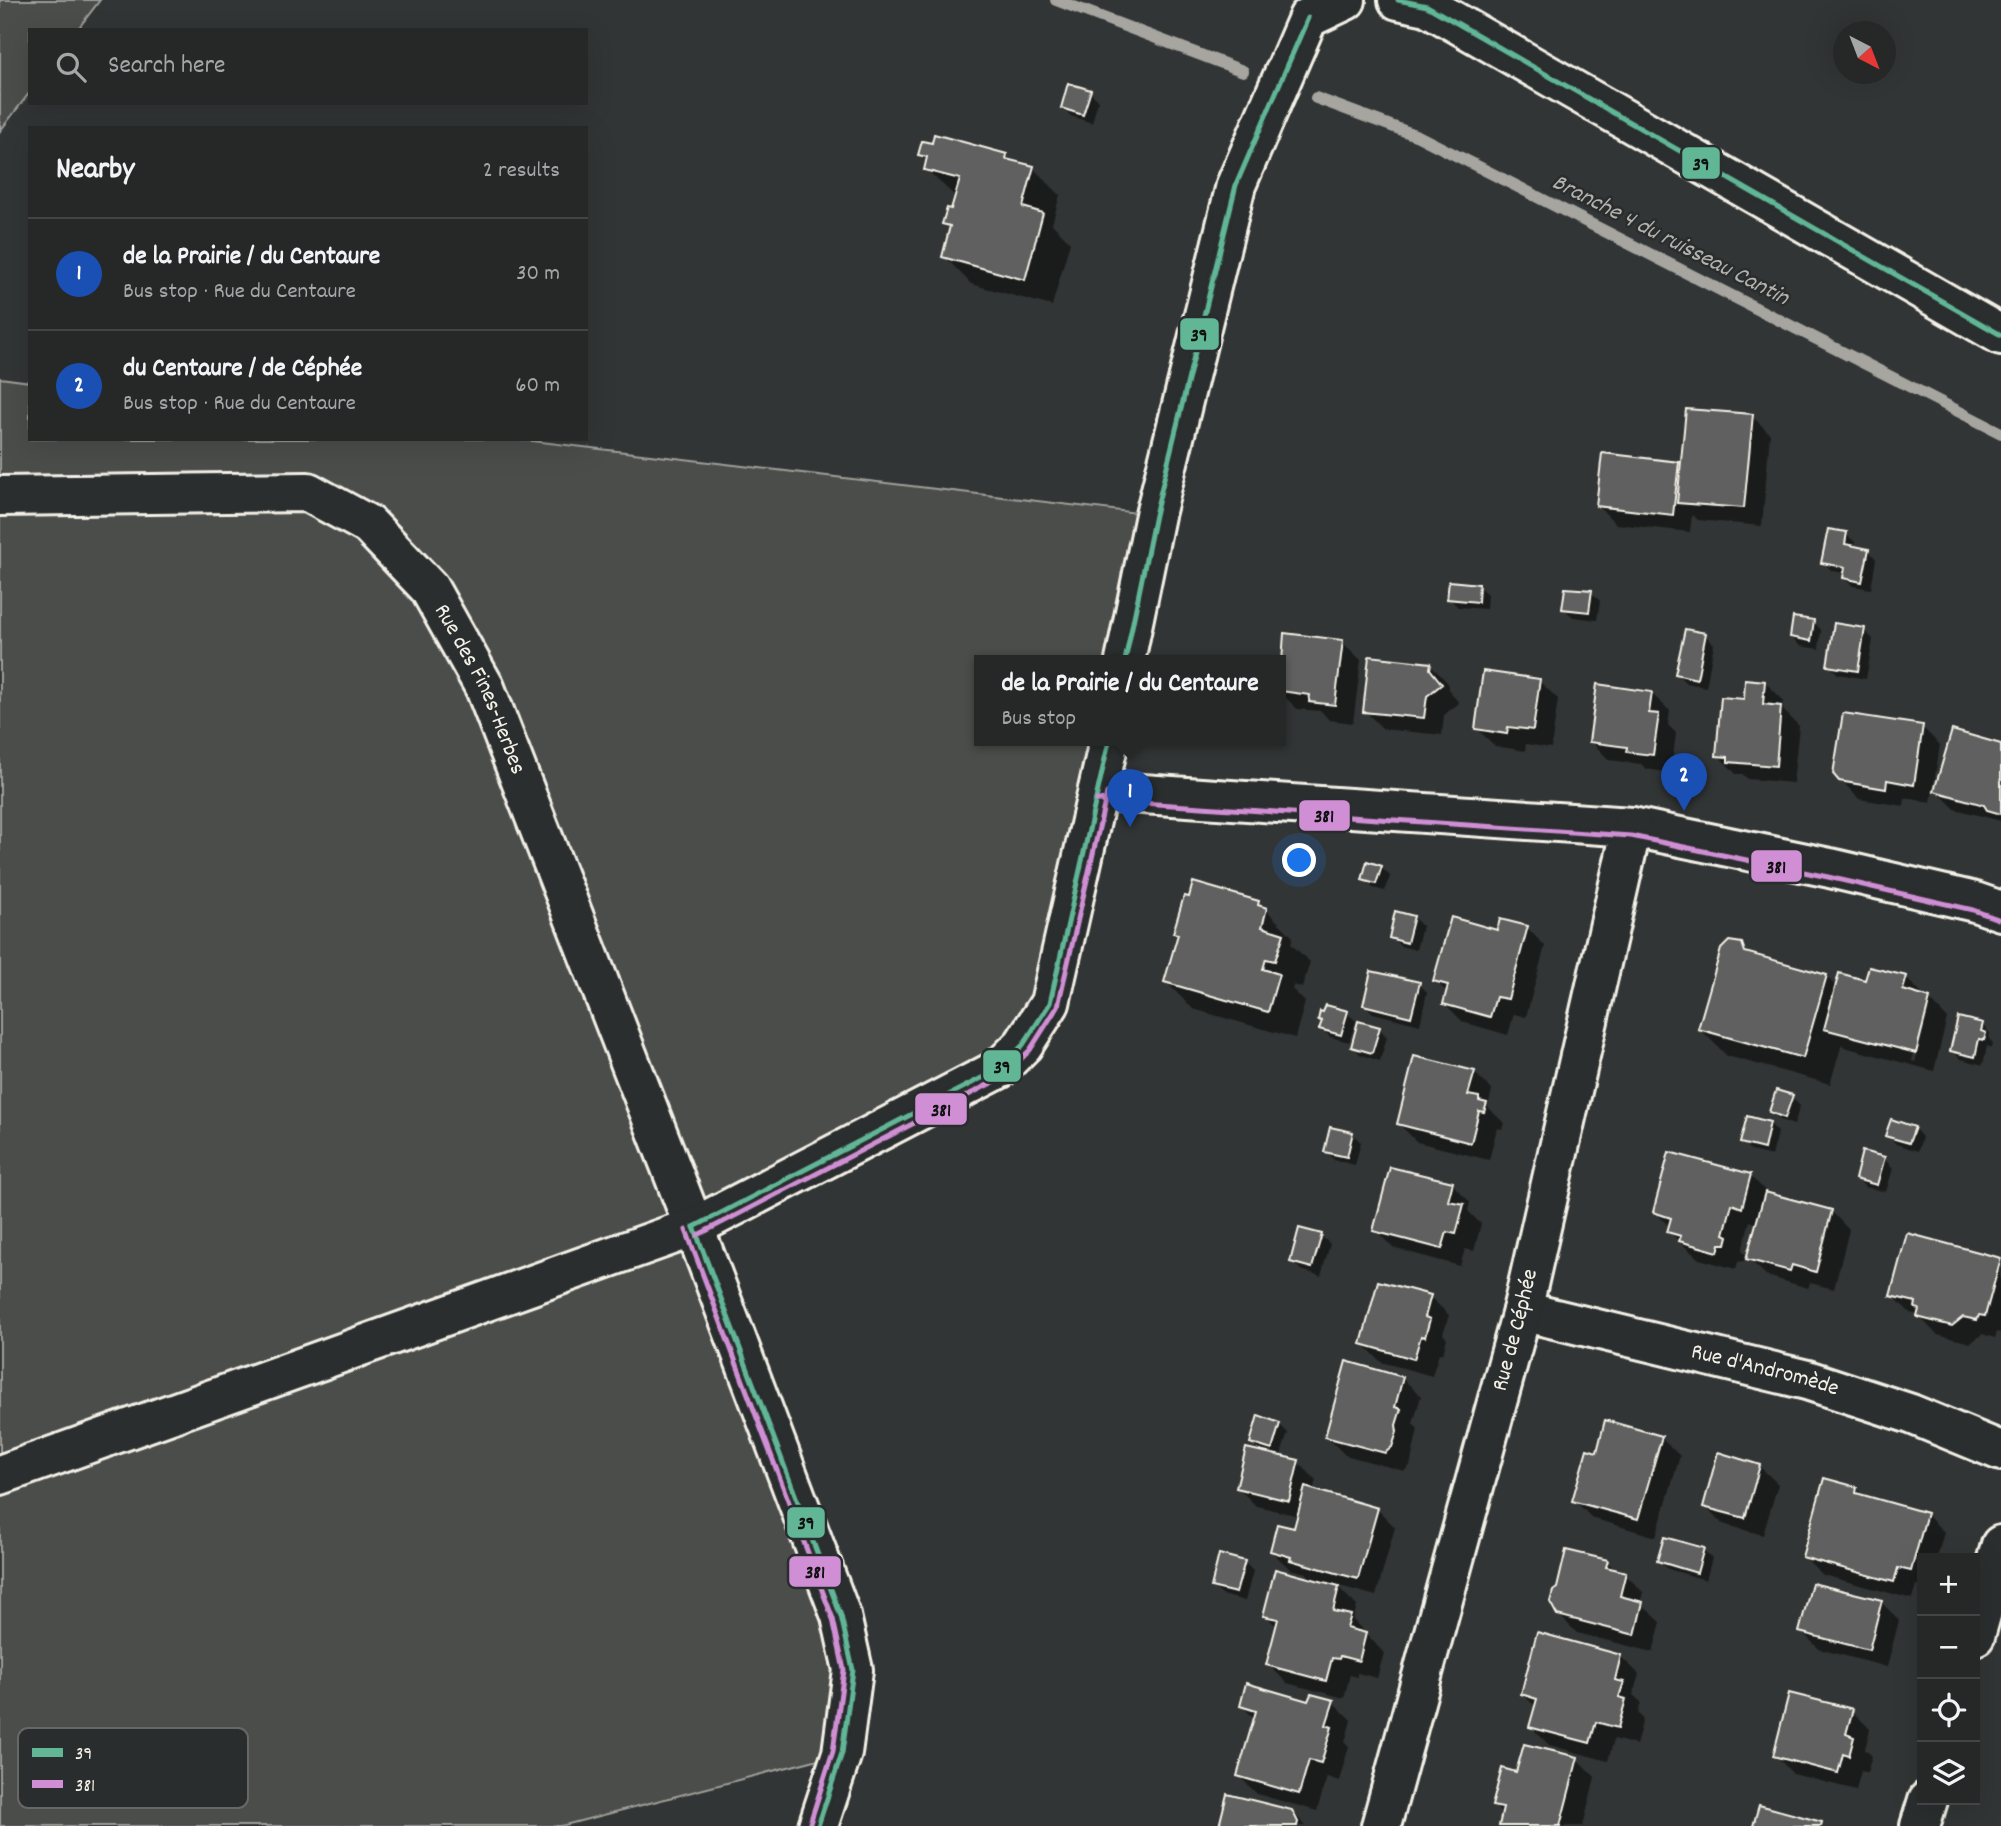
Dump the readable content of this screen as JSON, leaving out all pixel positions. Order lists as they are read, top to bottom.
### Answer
{
  "streets": {
    "street": ["Rue des Fines-Herbes", "Rue de Céphée", "Rue d'Andromède"]
  },
  "crossings": [
    ["Rue de Céphée", "Rue d'Andromède"]
  ],
  "water": ["Branche 4 du ruisseau Cantin"],
  "lines": ["transit line 39", "transit line 381"],
  "legend": ["39", "381"],
  "north": "bottom right",
  "page": {
    "search": "Search here",
    "heading": ["Nearby", "2 results"],
    "list": [
      {
        "mark": "1",
        "name": "de la Prairie / du Centaure",
        "note": "Bus stop · Rue du Centaure",
        "value": "30 m"
      },
      {
        "mark": "2",
        "name": "du Centaure / de Céphée",
        "note": "Bus stop · Rue du Centaure",
        "value": "60 m"
      }
    ],
    "popup": ["de la Prairie / du Centaure", "Bus stop"],
    "pins": ["2", "1"],
    "map_buttons": ["+", "−"]
  }
}
